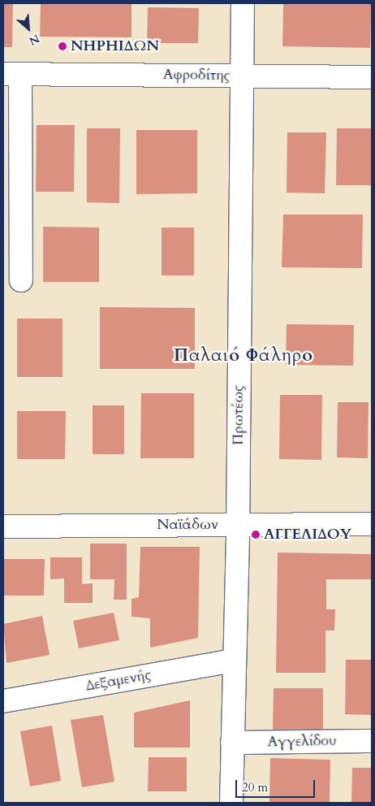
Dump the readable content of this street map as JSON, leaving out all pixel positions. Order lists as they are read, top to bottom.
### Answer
{
  "streets": {
    "street": [
      "Αφροδίτης",
      "Πρωτέως",
      "Ναϊάδων",
      "Δεξαμενής",
      "Αγγελίδου"
    ]
  },
  "crossings": [
    ["Αφροδίτης", "Πρωτέως"],
    ["Πρωτέως", "Ναϊάδων"],
    ["Πρωτέως", "Δεξαμενής"],
    ["Πρωτέως", "Αγγελίδου"]
  ],
  "districts": ["Παλαιό Φάληρο"],
  "places": ["ΝΗΡΗΙΔΩΝ", "ΑΓΓΕΛΙΔΟΥ"],
  "scale_bar": "20 m",
  "north": "bottom right"
}
